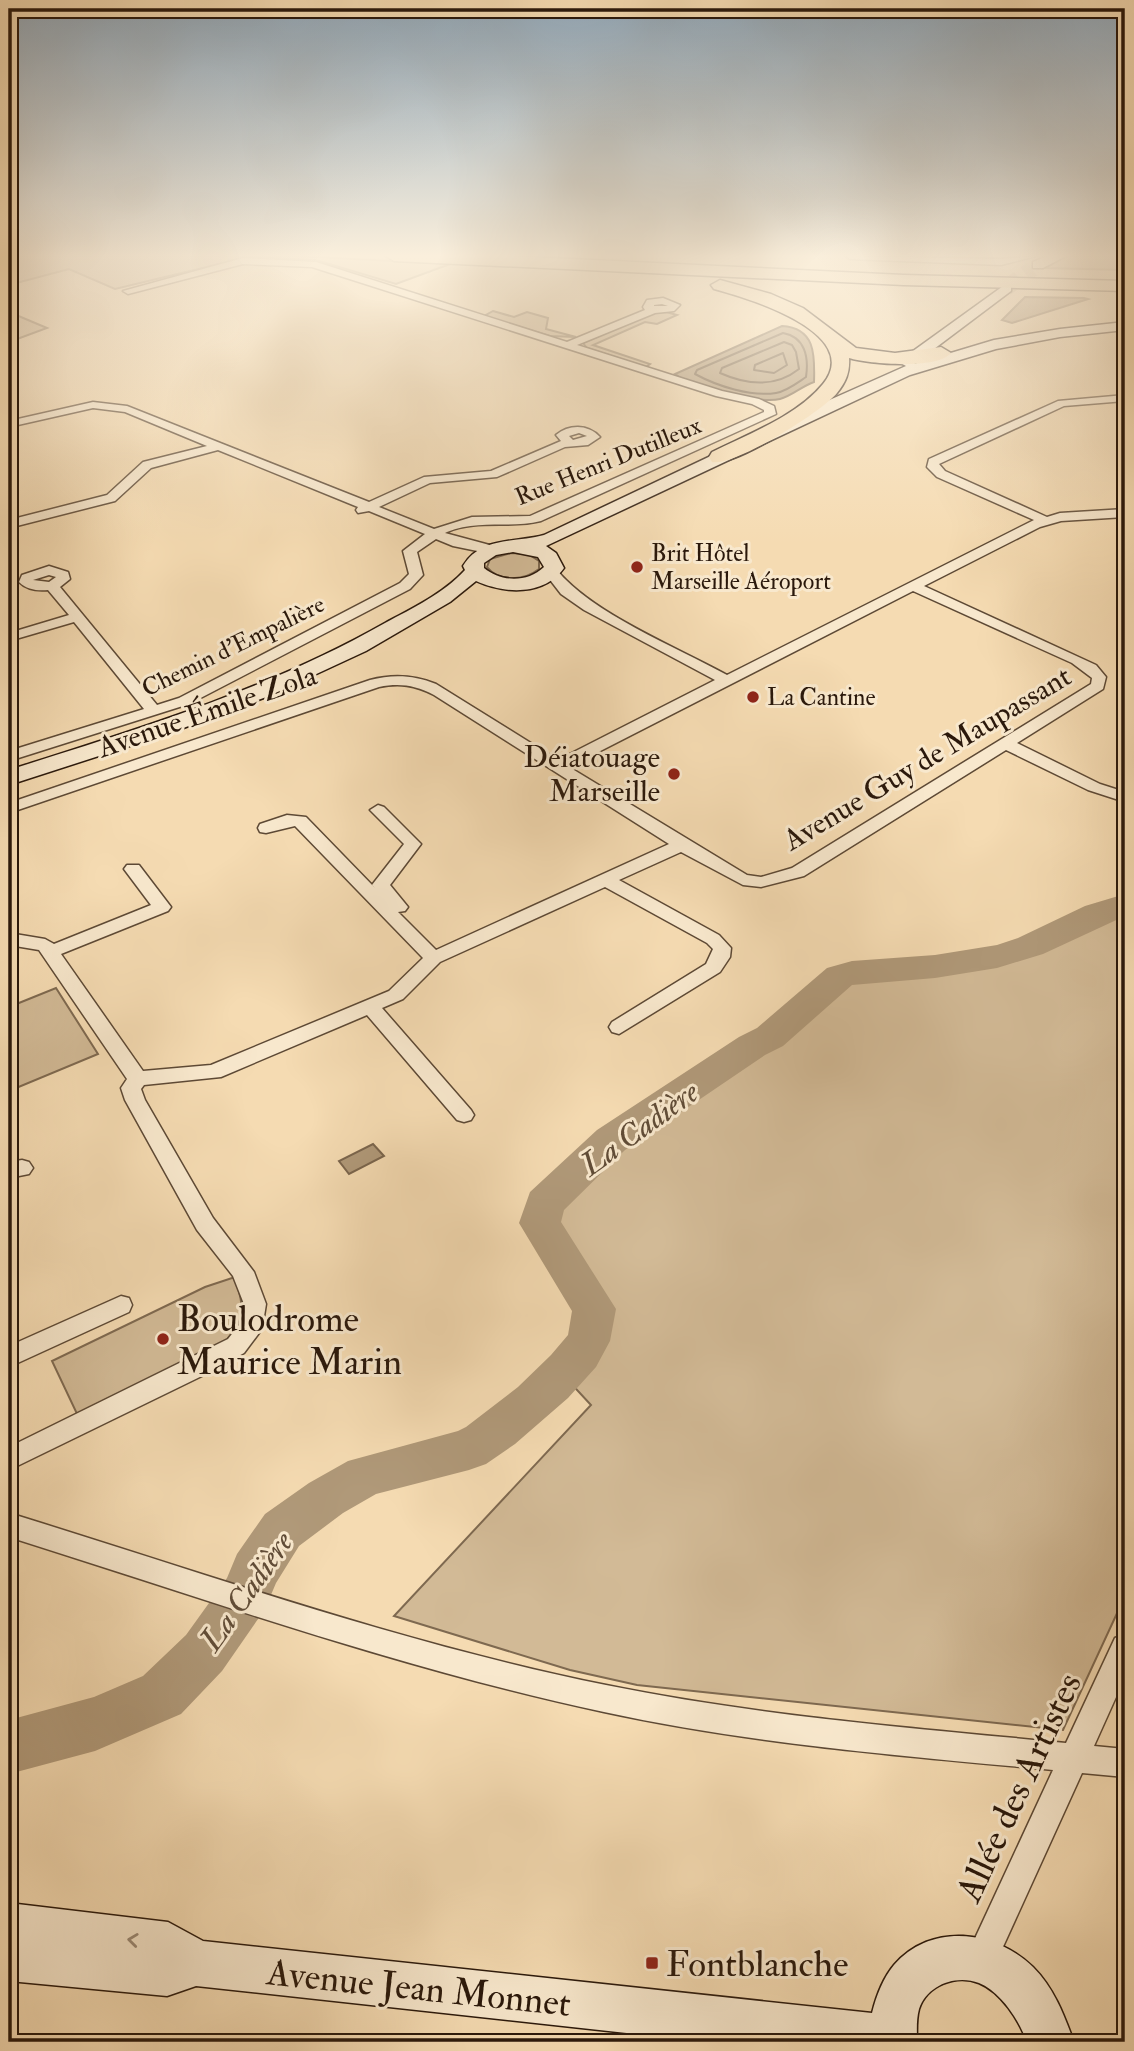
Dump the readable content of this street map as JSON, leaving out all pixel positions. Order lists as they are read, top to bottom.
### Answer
{
  "streets": {
    "main road": ["Avenue Jean Monnet"],
    "street": [
      "Rue Henri Dutilleux",
      "Chemin d'Empalière",
      "Avenue Émile Zola",
      "Avenue Guy de Maupassant",
      "Allée des Artistes"
    ]
  },
  "crossings": [
    ["Rue Henri Dutilleux", "Chemin d'Empalière"],
    ["Avenue Émile Zola", "Avenue Guy de Maupassant"]
  ],
  "water": ["La Cadière"],
  "places": {
    "other": [
      "Brit Hôtel Marseille Aéroport",
      "La Cantine",
      "Déiatouage Marseille",
      "Boulodrome Maurice Marin"
    ],
    "transit": ["Fontblanche"]
  }
}
